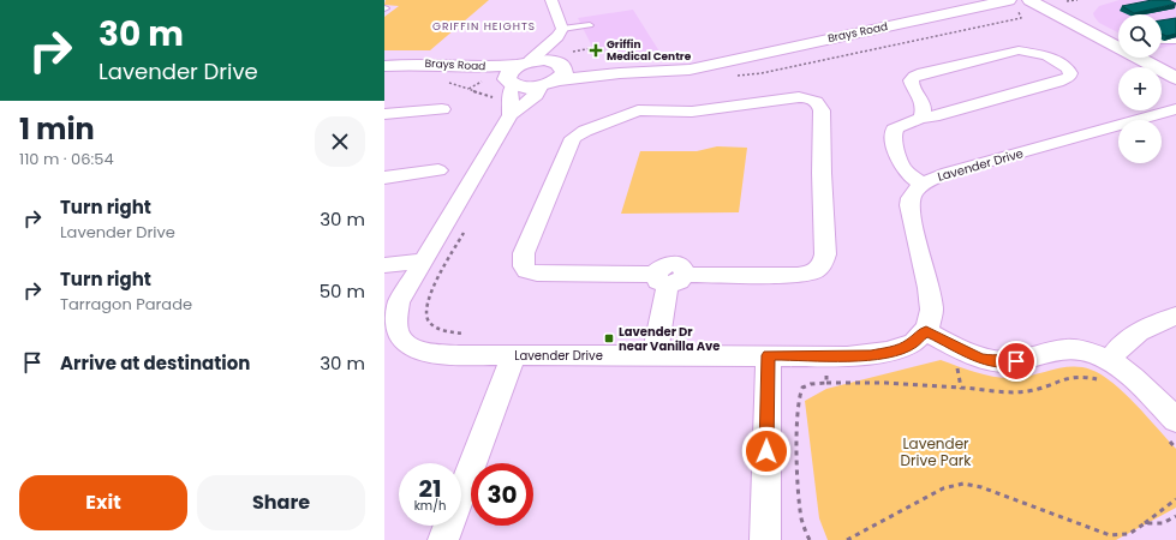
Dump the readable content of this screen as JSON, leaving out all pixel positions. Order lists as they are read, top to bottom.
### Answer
{
  "streets": {
    "main road": ["Brays Road"],
    "street": ["Lavender Drive"]
  },
  "crossings": [
    ["Brays Road", "Lavender Drive"]
  ],
  "districts": ["GRIFFIN HEIGHTS"],
  "parks": ["Lavender Drive Park"],
  "places": {
    "health": ["Griffin Medical Centre"],
    "transit": ["Lavender Dr near Vanilla Ave"]
  },
  "page": {
    "turn": ["30 m", "Lavender Drive"],
    "map_buttons": ["+", "−"],
    "heading": ["1 min", "110 m · 06:54"],
    "list": [
      {
        "name": "Turn right",
        "note": "Lavender Drive",
        "value": "30 m"
      },
      {
        "name": "Turn right",
        "note": "Tarragon Parade",
        "value": "50 m"
      },
      {
        "name": "Arrive at destination",
        "value": "30 m"
      }
    ],
    "speed": "21 km/h",
    "limit": "30",
    "buttons": ["Exit", "Share"]
  }
}
